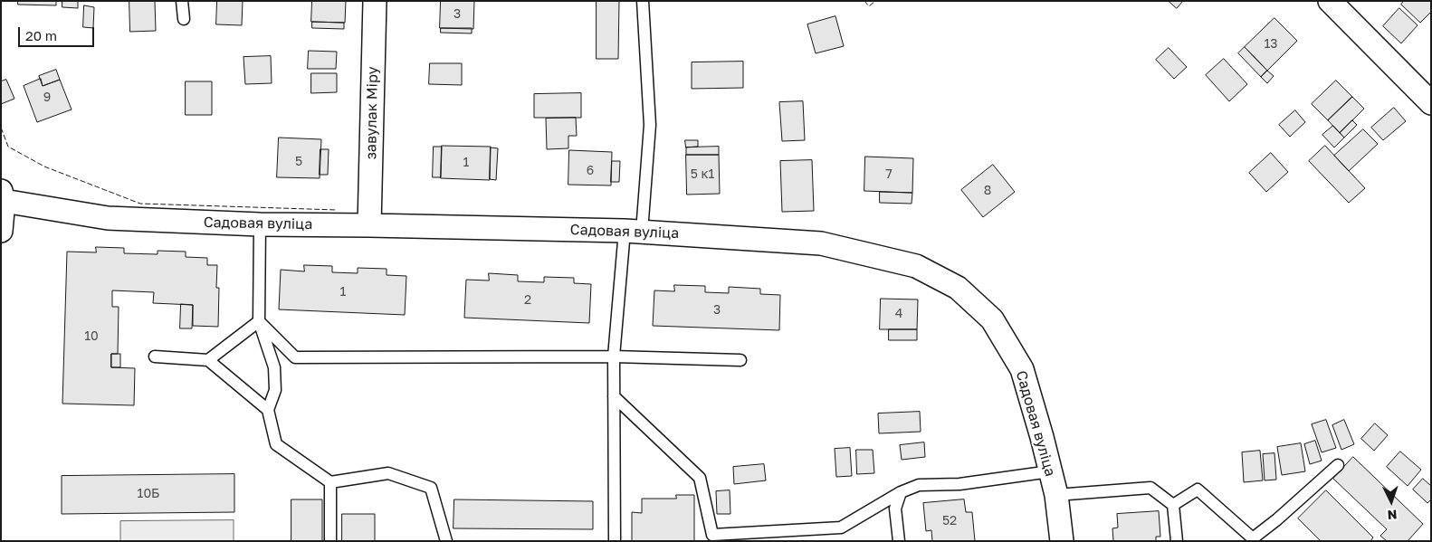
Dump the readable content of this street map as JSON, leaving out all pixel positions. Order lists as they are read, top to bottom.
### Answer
{
  "streets": {
    "street": ["завулак Міру", "Садовая вуліца"]
  },
  "crossings": [
    ["завулак Міру", "Садовая вуліца"]
  ],
  "house_numbers": [
    "3",
    "13",
    "9",
    "5",
    "1",
    "6",
    "5 к1",
    "7",
    "8",
    "1",
    "2",
    "3",
    "4",
    "10",
    "10Б",
    "52"
  ],
  "scale_bar": "20 m",
  "north": "bottom"
}
